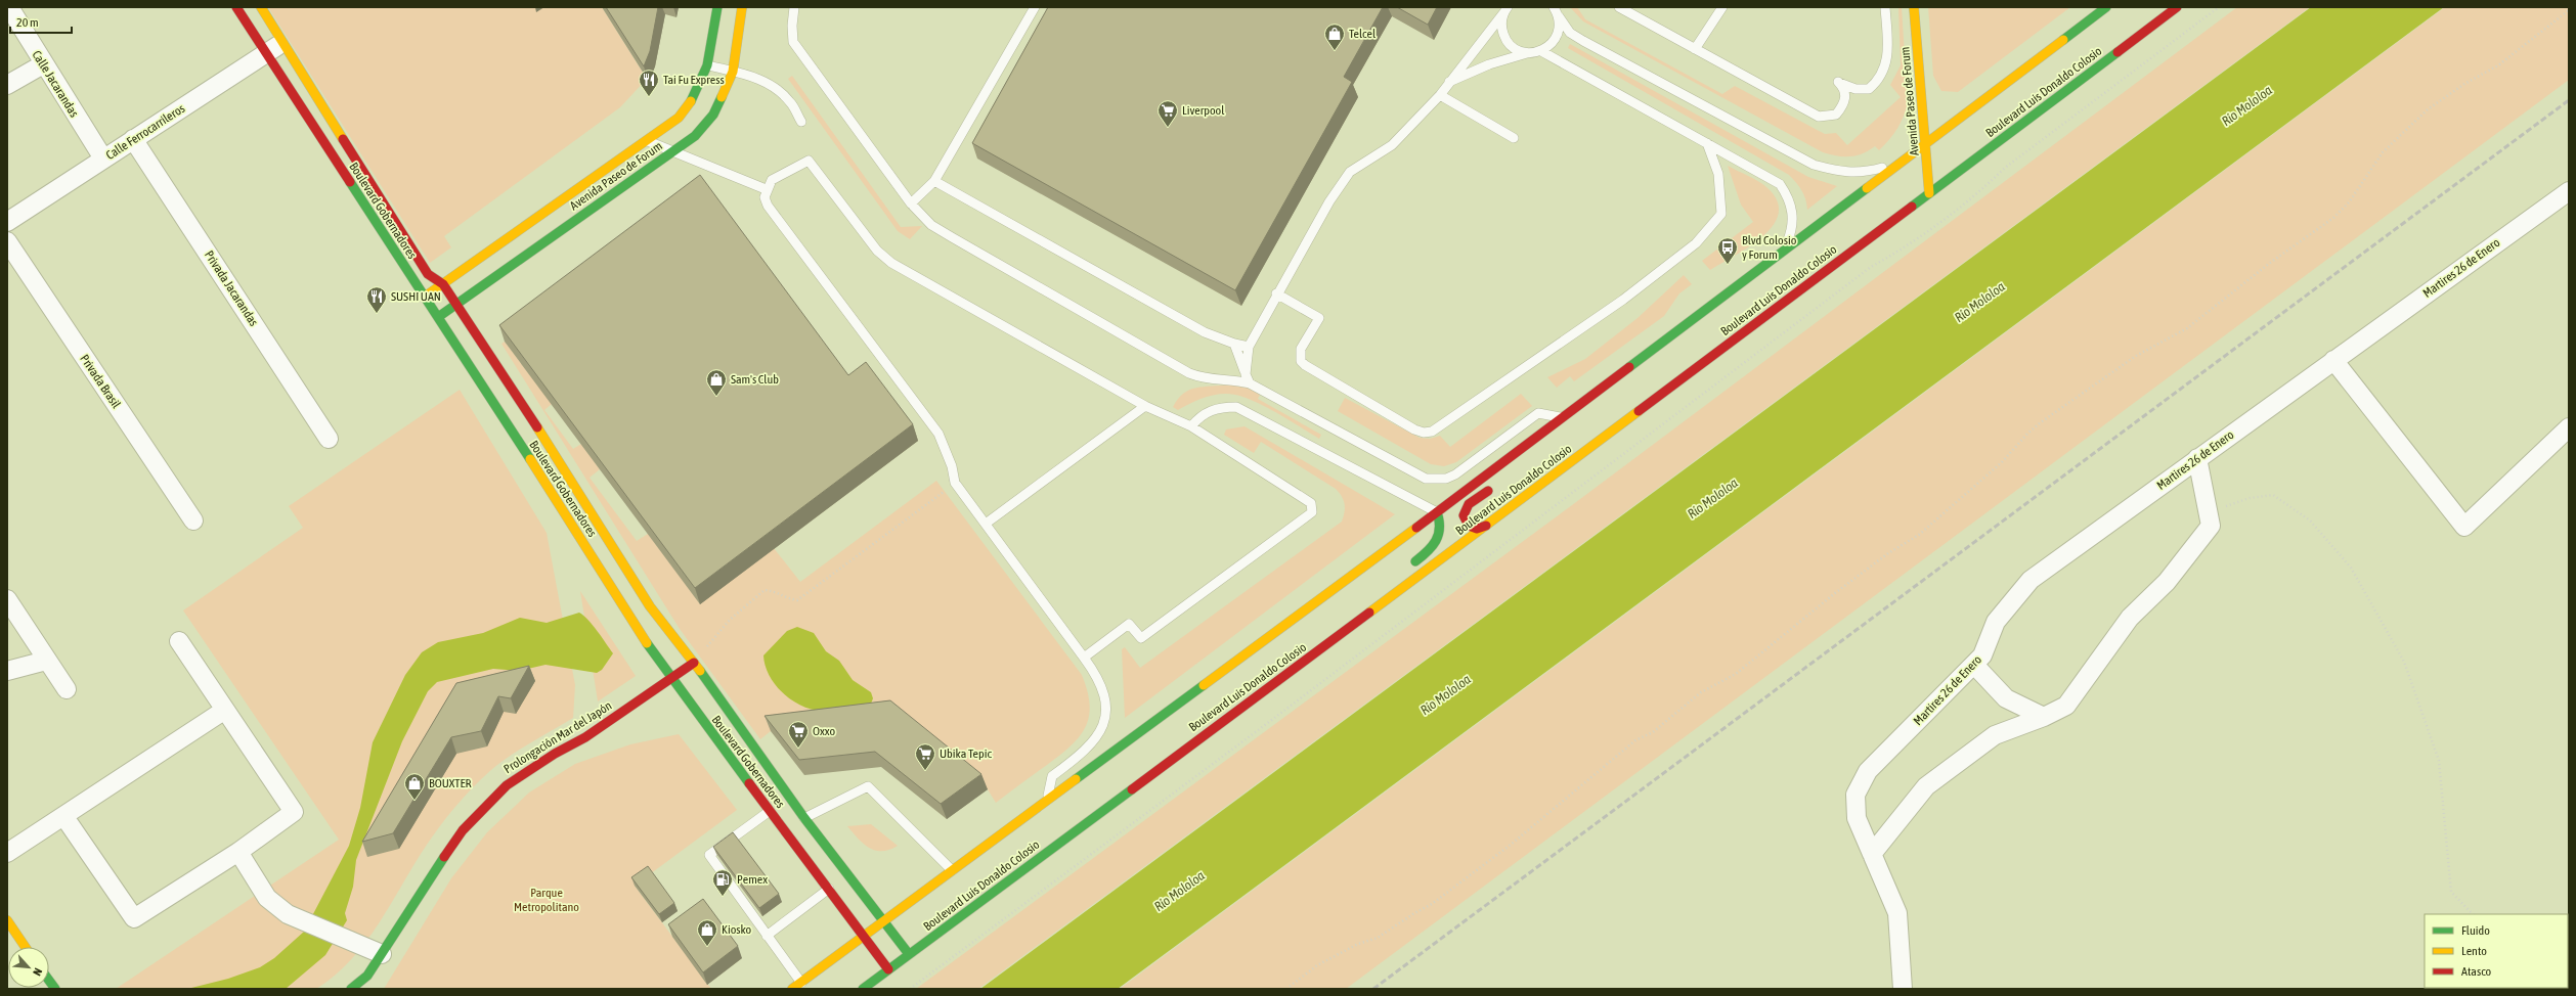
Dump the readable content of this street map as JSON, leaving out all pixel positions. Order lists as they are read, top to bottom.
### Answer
{
  "streets": {
    "main road": [
      "Boulevard Luis Donaldo Colosio",
      "Avenida Paseo de Forum",
      "Boulevard Gobernadores",
      "Prolongación Mar del Japón"
    ],
    "street": [
      "Calle Jacarandas",
      "Calle Ferrocarrileros",
      "Martires 26 de Enero",
      "Privada Jacarandas",
      "Privada Brasil"
    ]
  },
  "crossings": [
    ["Calle Jacarandas", "Calle Ferrocarrileros"],
    ["Boulevard Luis Donaldo Colosio", "Avenida Paseo de Forum"],
    ["Boulevard Luis Donaldo Colosio", "Boulevard Gobernadores"],
    ["Avenida Paseo de Forum", "Boulevard Gobernadores"],
    ["Calle Ferrocarrileros", "Boulevard Gobernadores"],
    ["Calle Ferrocarrileros", "Privada Jacarandas"],
    ["Boulevard Gobernadores", "Prolongación Mar del Japón"]
  ],
  "water": ["Río Mololoa"],
  "parks": ["Parque Metropolitano"],
  "places": {
    "shop": [
      "Telcel",
      "Sam's Club",
      "BOUXTER",
      "Kiosko"
    ],
    "restaurant": ["Tai Fu Express", "SUSHI UAN"],
    "supermarket": ["Liverpool", "Oxxo", "Ubika Tepic"],
    "bus stop": ["Blvd Colosio y Forum"],
    "fuel station": ["Pemex"]
  },
  "legend": ["Fluido", "Lento", "Atasco"],
  "scale_bar": "20 m",
  "north": "bottom right"
}
